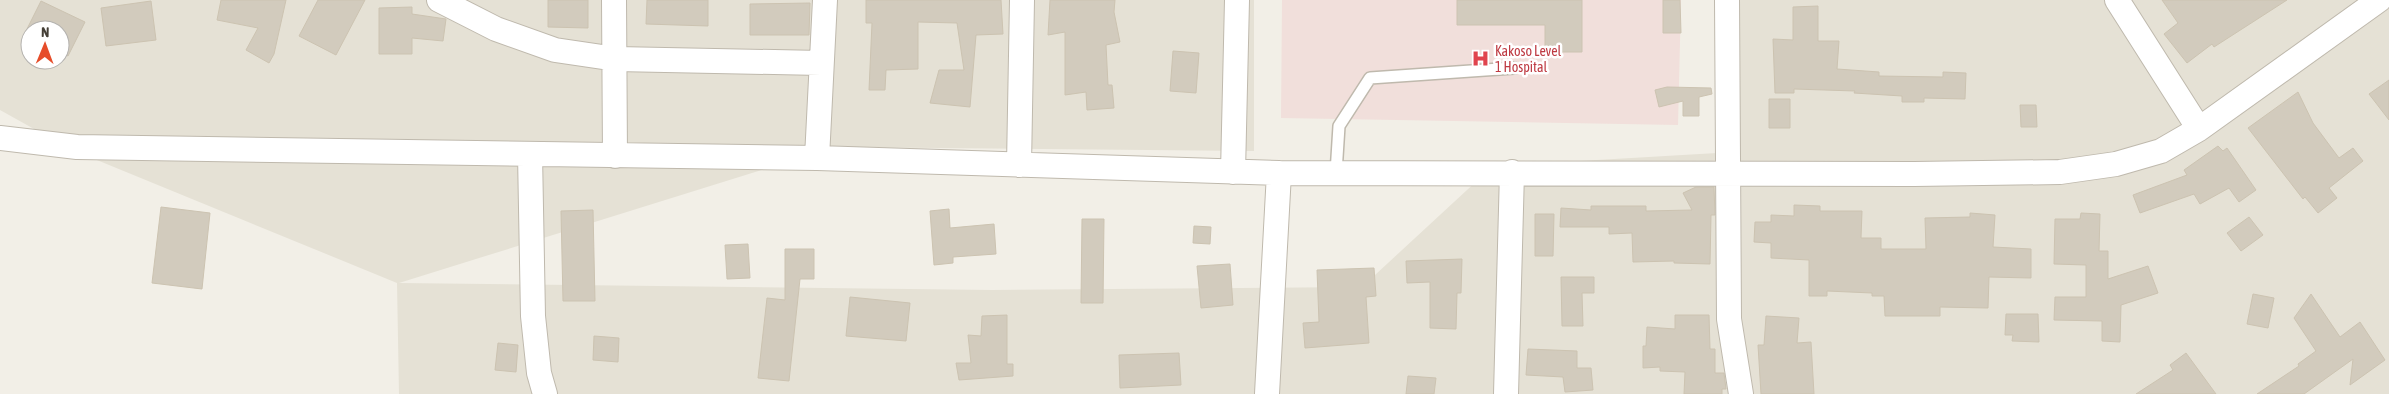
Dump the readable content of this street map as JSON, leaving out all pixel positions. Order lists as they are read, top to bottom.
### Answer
{
  "places": {
    "hospital": ["Kakoso Level 1 Hospital"]
  },
  "north": "top"
}
